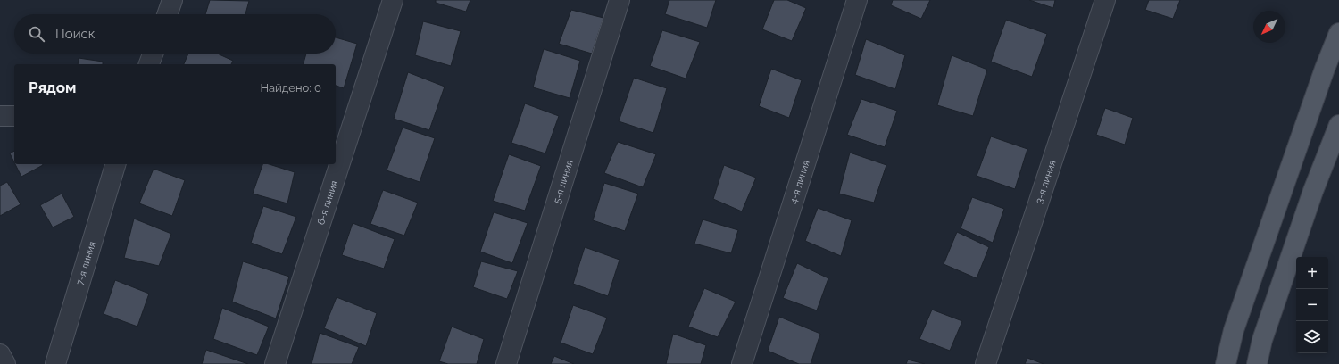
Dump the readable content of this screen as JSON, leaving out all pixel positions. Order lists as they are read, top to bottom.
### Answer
{
  "streets": {
    "street": [
      "5-я линия",
      "4-я линия",
      "3-я линия",
      "6-я линия",
      "7-я линия"
    ]
  },
  "north": "bottom left",
  "page": {
    "search": "Поиск",
    "heading": ["Рядом", "Найдено: 0"],
    "map_buttons": ["+", "−"]
  }
}
